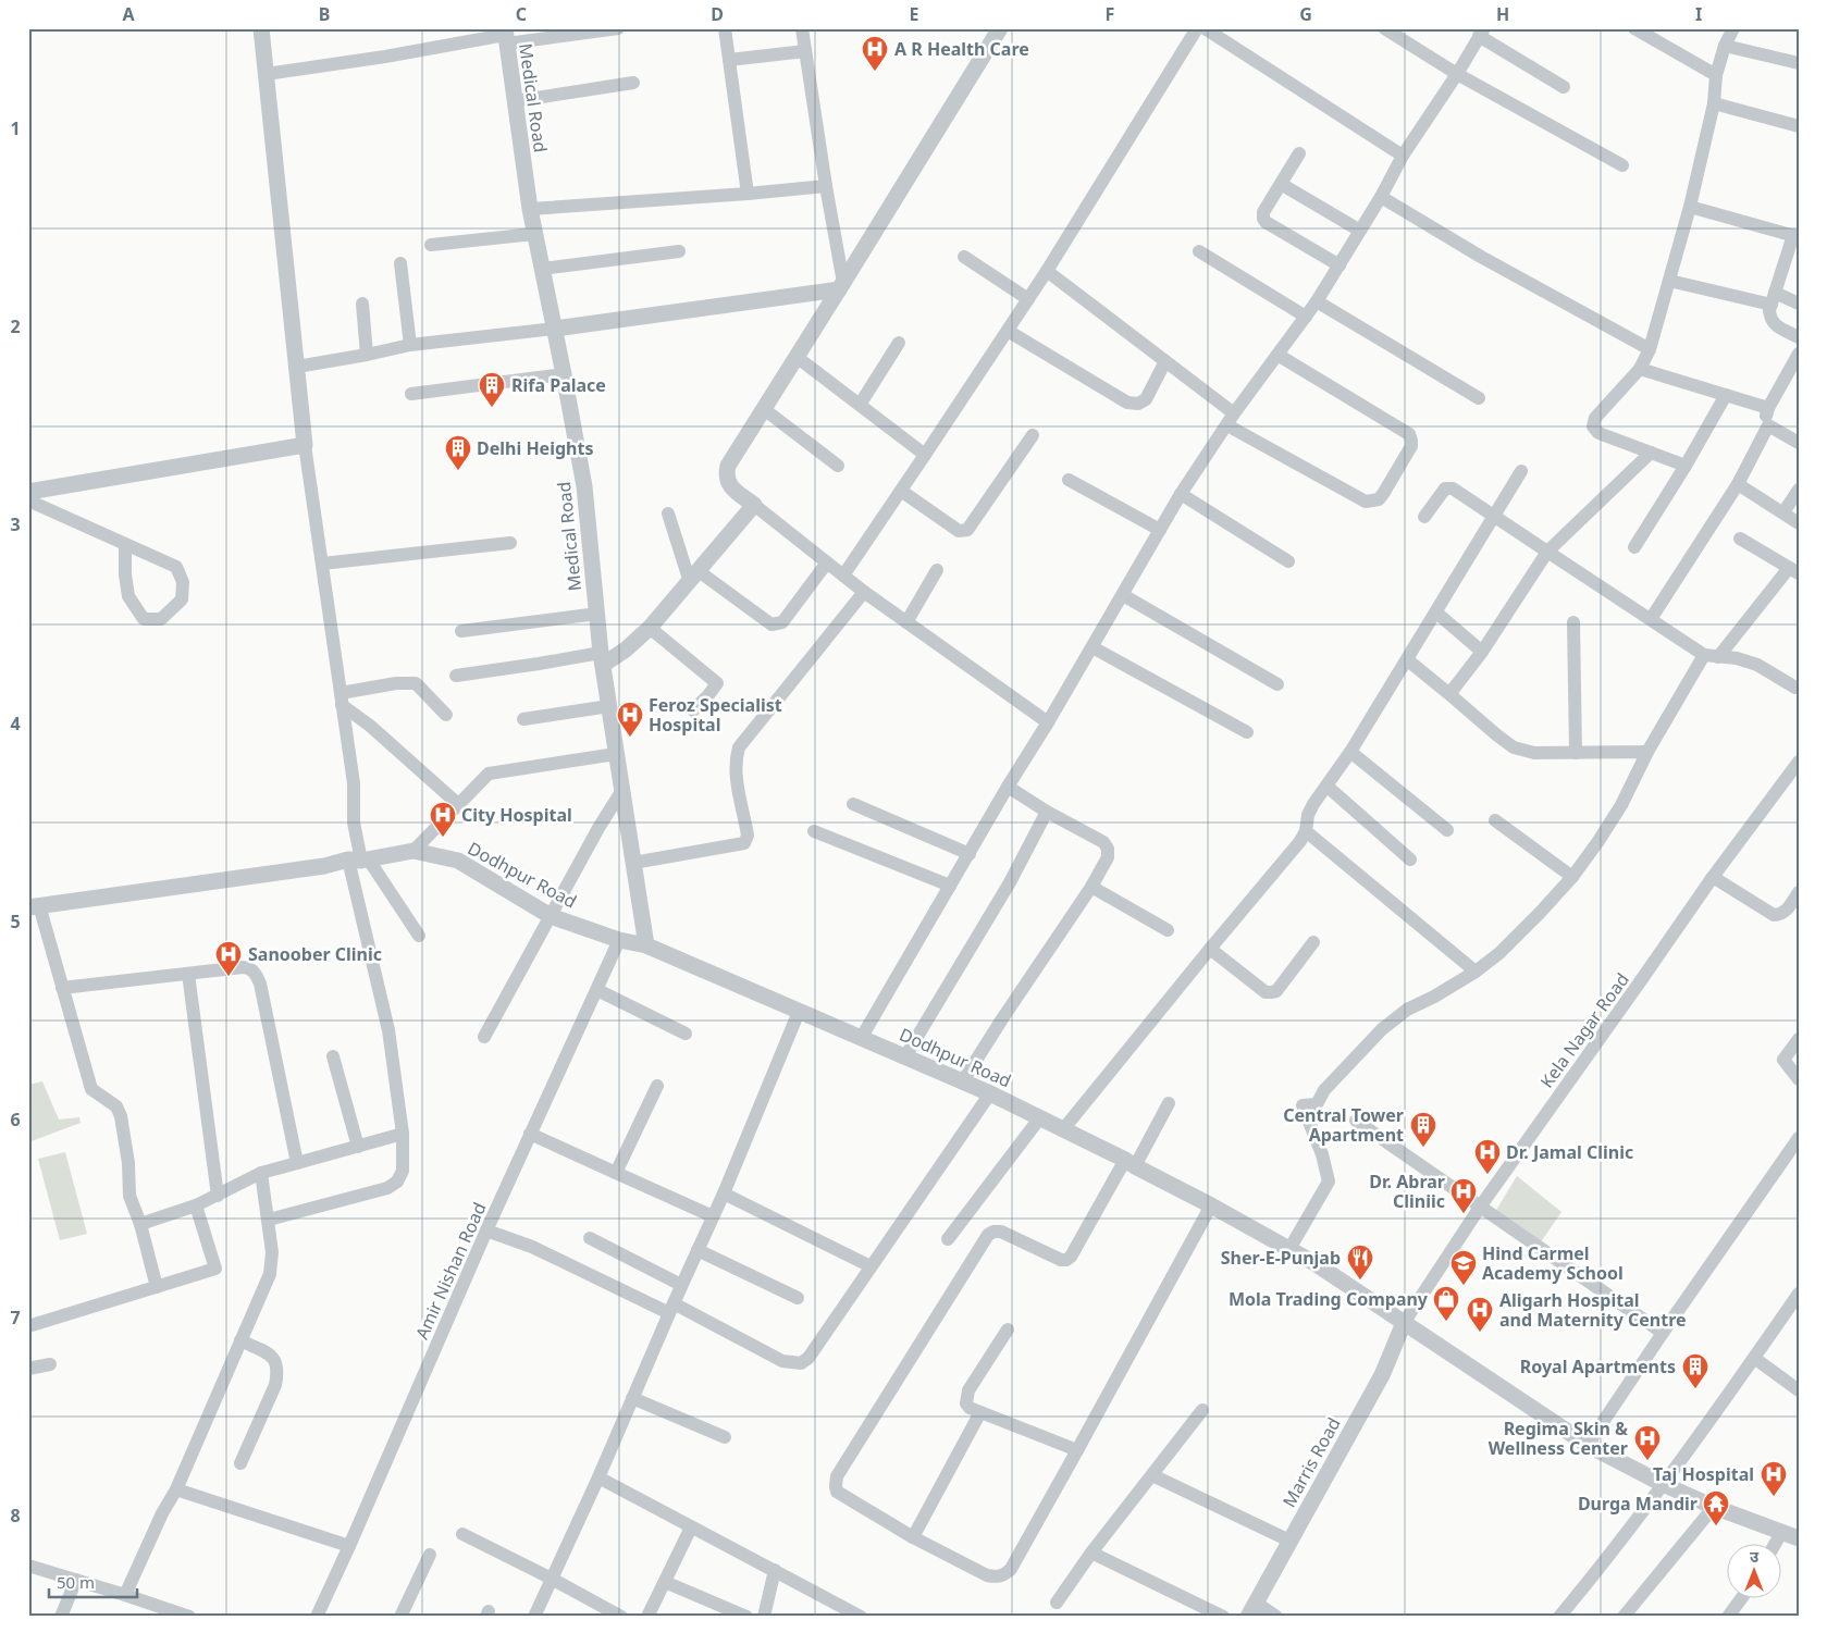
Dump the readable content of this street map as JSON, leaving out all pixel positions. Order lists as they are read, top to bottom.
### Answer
{
  "streets": {
    "street": [
      "Medical Road",
      "Dodhpur Road",
      "Kela Nagar Road",
      "Amir Nishan Road",
      "Marris Road"
    ]
  },
  "crossings": [
    ["Medical Road", "Dodhpur Road"],
    ["Dodhpur Road", "Kela Nagar Road"],
    ["Dodhpur Road", "Amir Nishan Road"],
    ["Dodhpur Road", "Marris Road"],
    ["Kela Nagar Road", "Marris Road"]
  ],
  "places": {
    "hospital": [
      "A R Health Care",
      "Feroz Specialist Hospital",
      "City Hospital",
      "Sanoober Clinic",
      "Dr. Jamal Clinic",
      "Dr. Abrar Cliniic",
      "Aligarh Hospital and Maternity Centre",
      "Regima Skin & Wellness Center",
      "Taj Hospital"
    ],
    "building": [
      "Rifa Palace",
      "Delhi Heights",
      "Central Tower Apartment",
      "Royal Apartments"
    ],
    "restaurant": ["Sher-E-Punjab"],
    "school or university": ["Hind Carmel Academy School"],
    "shop": ["Mola Trading Company"],
    "temple": ["Durga Mandir"]
  },
  "scale_bar": "50 m",
  "north": "top",
  "grid": {
    "columns": [
      "A",
      "B",
      "C",
      "D",
      "E",
      "F",
      "G",
      "H",
      "I"
    ],
    "rows": [
      "1",
      "2",
      "3",
      "4",
      "5",
      "6",
      "7",
      "8"
    ]
  }
}
